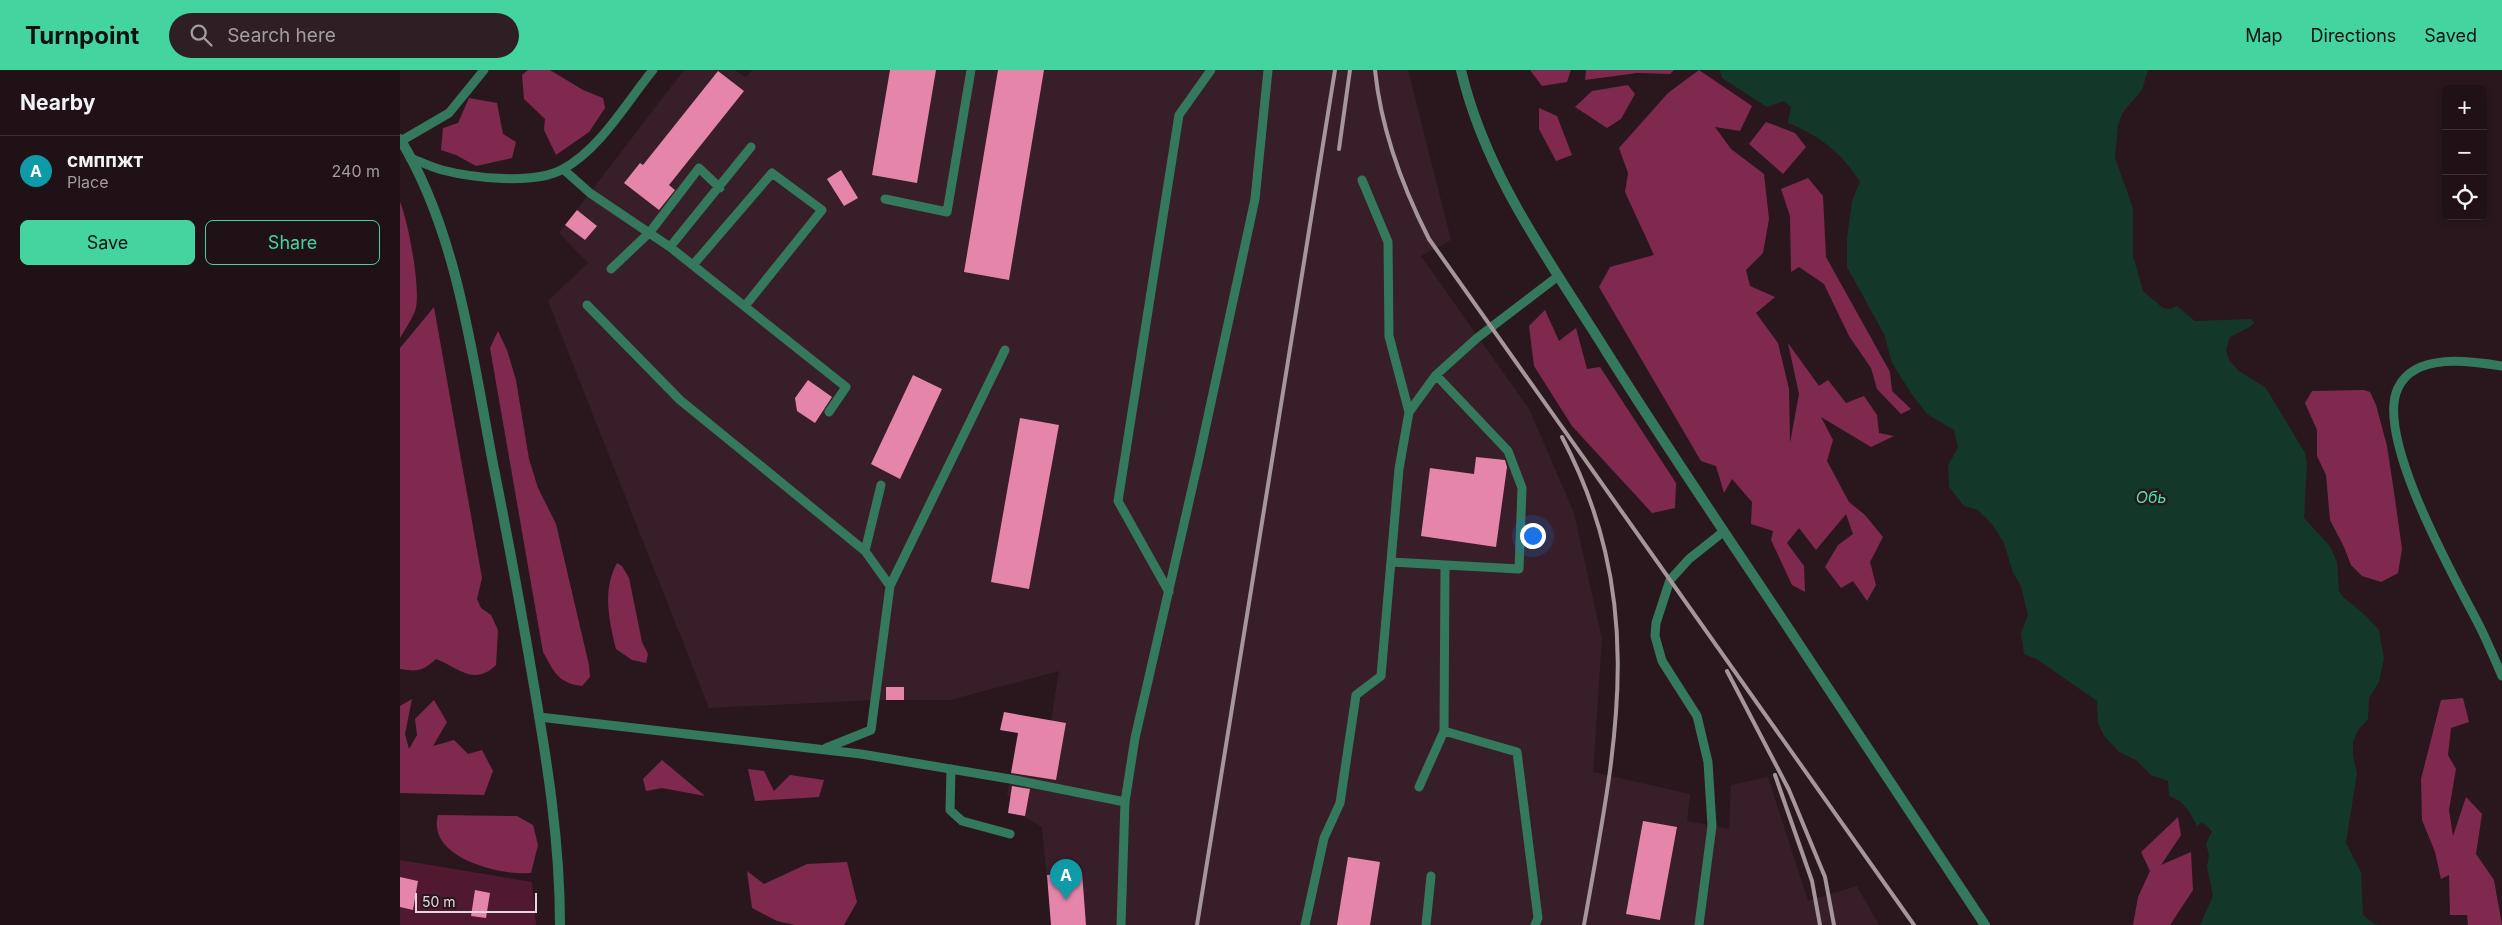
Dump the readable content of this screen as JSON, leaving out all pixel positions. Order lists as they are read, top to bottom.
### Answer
{
  "water": ["Обь"],
  "scale_bar": "50 m",
  "page": {
    "header": "Turnpoint",
    "search": "Search here",
    "nav": ["Map", "Directions", "Saved"],
    "heading": "Nearby",
    "map_buttons": ["+", "−"],
    "list": [
      {
        "mark": "A",
        "name": "смппжт",
        "note": "Place",
        "value": "240 m"
      }
    ],
    "buttons": ["Save", "Share"],
    "pins": "A",
    "scale": "50 m"
  }
}
